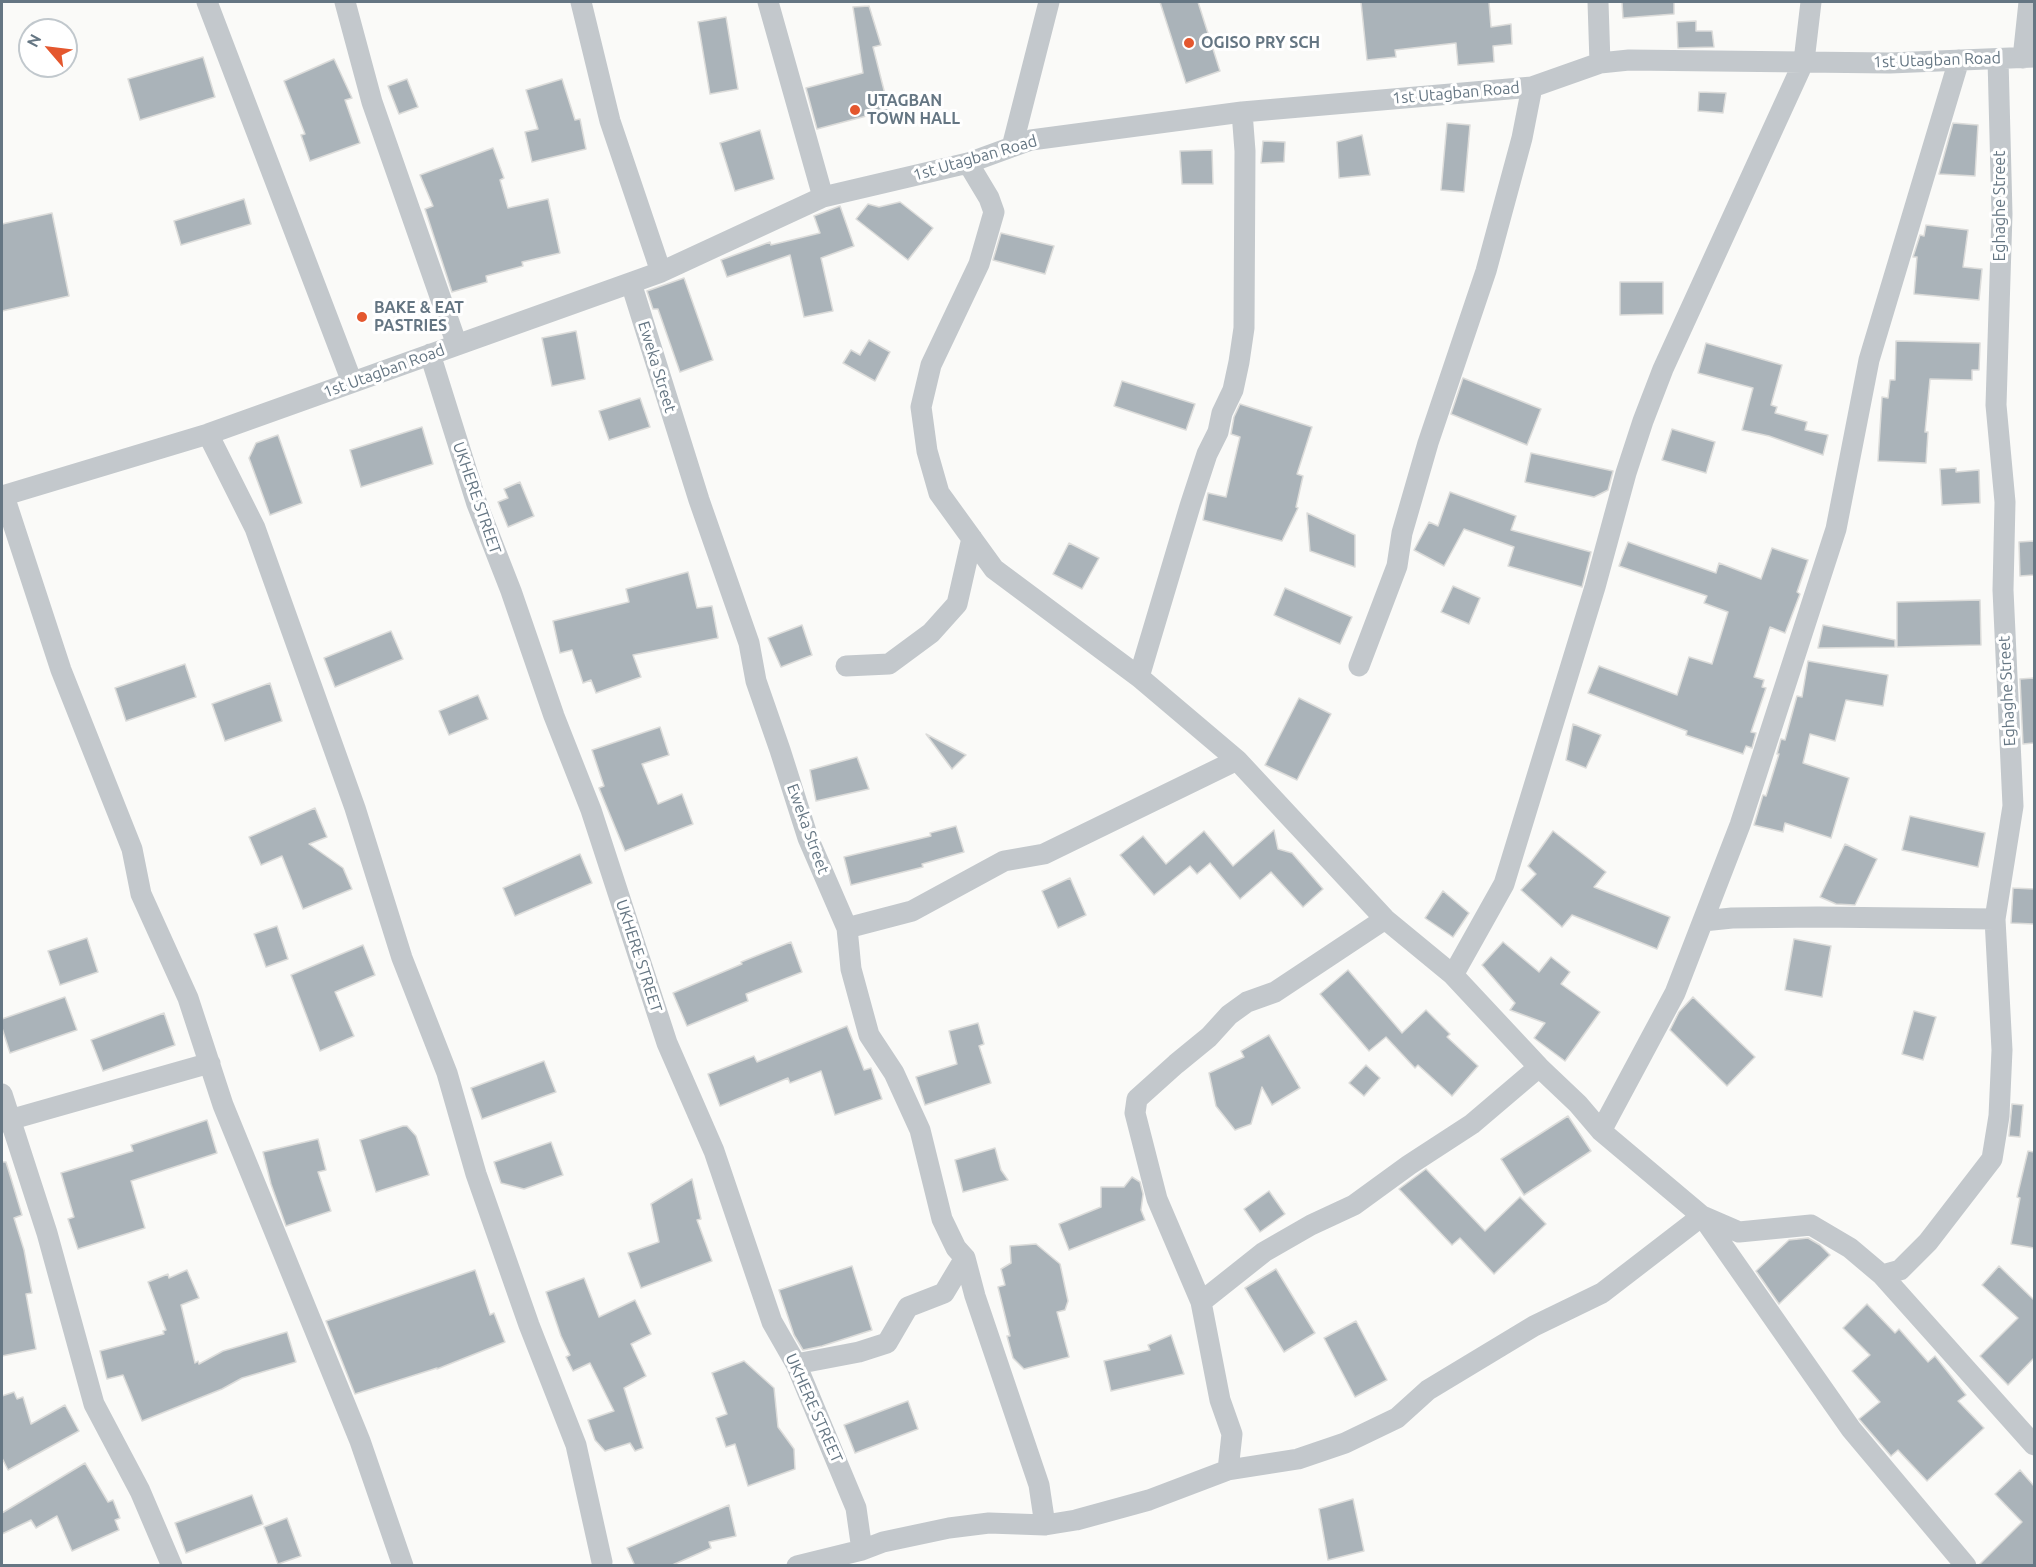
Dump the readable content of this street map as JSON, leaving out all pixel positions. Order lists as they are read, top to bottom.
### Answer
{
  "streets": {
    "street": [
      "1st Utagban Road",
      "Eghaghe Street",
      "Eweka Street",
      "UKHERE STREET"
    ]
  },
  "crossings": [
    ["1st Utagban Road", "Eghaghe Street"],
    ["1st Utagban Road", "Eweka Street"],
    ["1st Utagban Road", "UKHERE STREET"]
  ],
  "places": ["OGISO PRY SCH", "UTAGBAN TOWN HALL", "BAKE & EAT PASTRIES"],
  "north": "top left"
}
